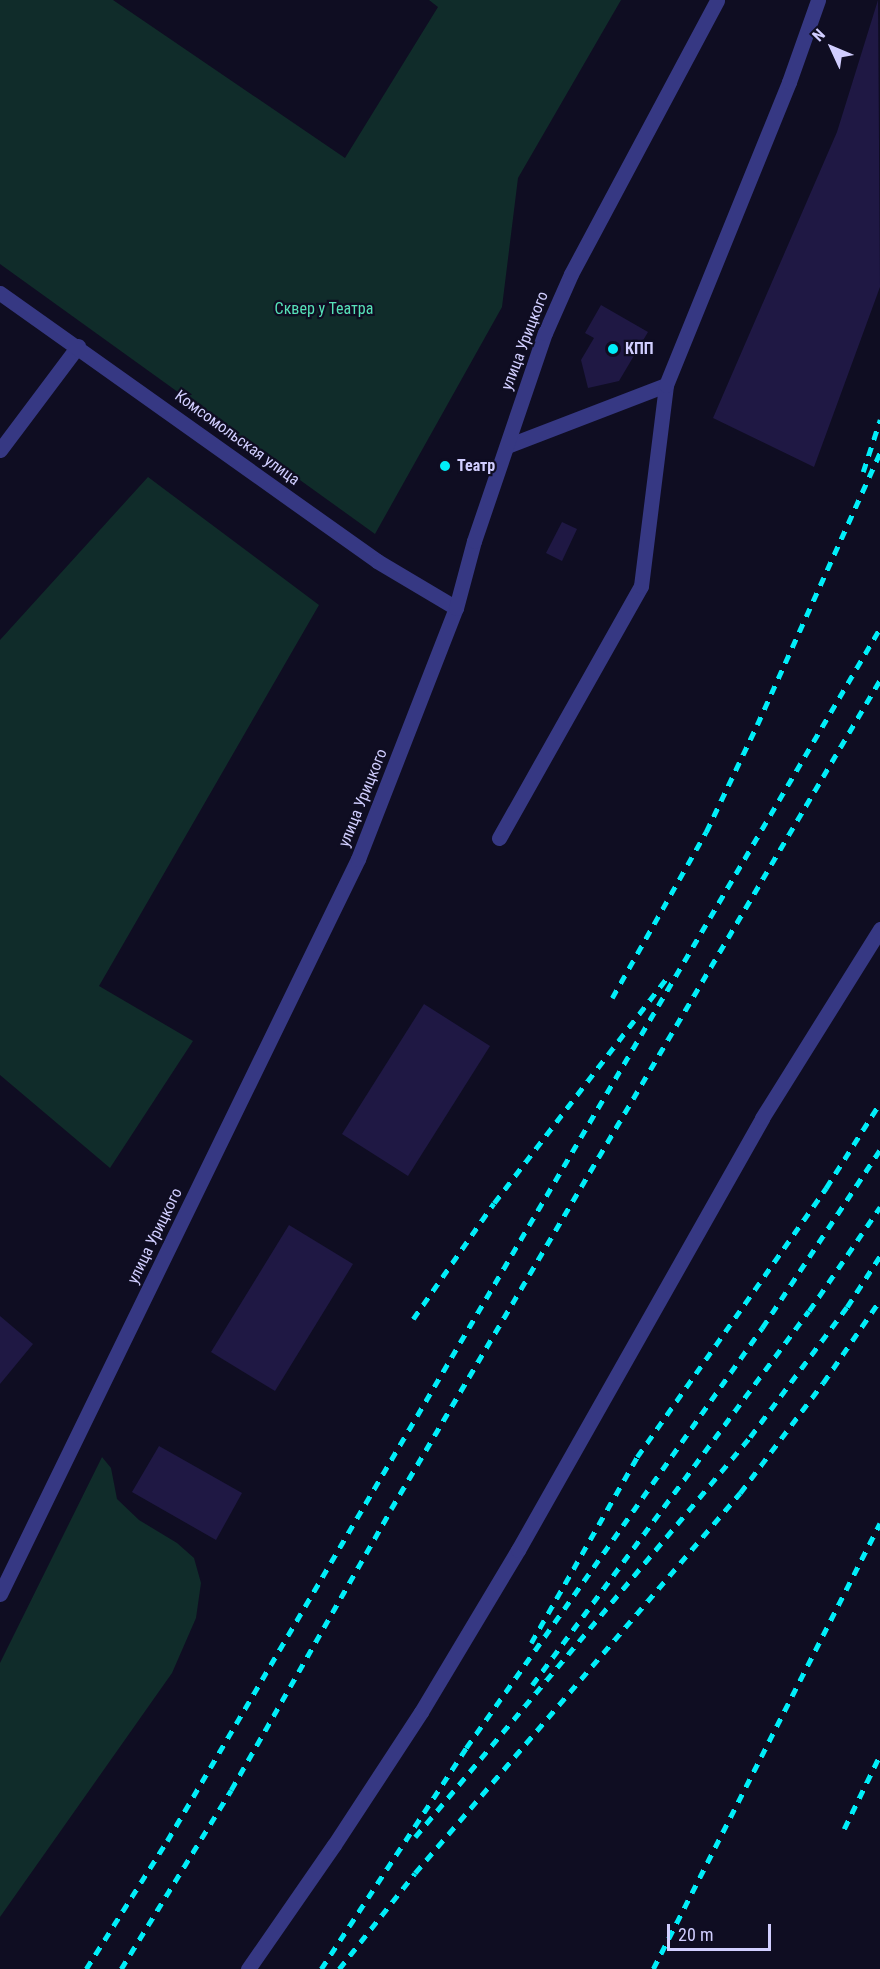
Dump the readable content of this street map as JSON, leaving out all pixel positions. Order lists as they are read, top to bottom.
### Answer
{
  "streets": {
    "street": ["улица Урицкого", "Комсомольская улица"]
  },
  "crossings": [
    ["улица Урицкого", "Комсомольская улица"]
  ],
  "parks": ["Сквер у Театра"],
  "places": ["КПП", "Театр"],
  "scale_bar": "20 m",
  "north": "top left"
}
